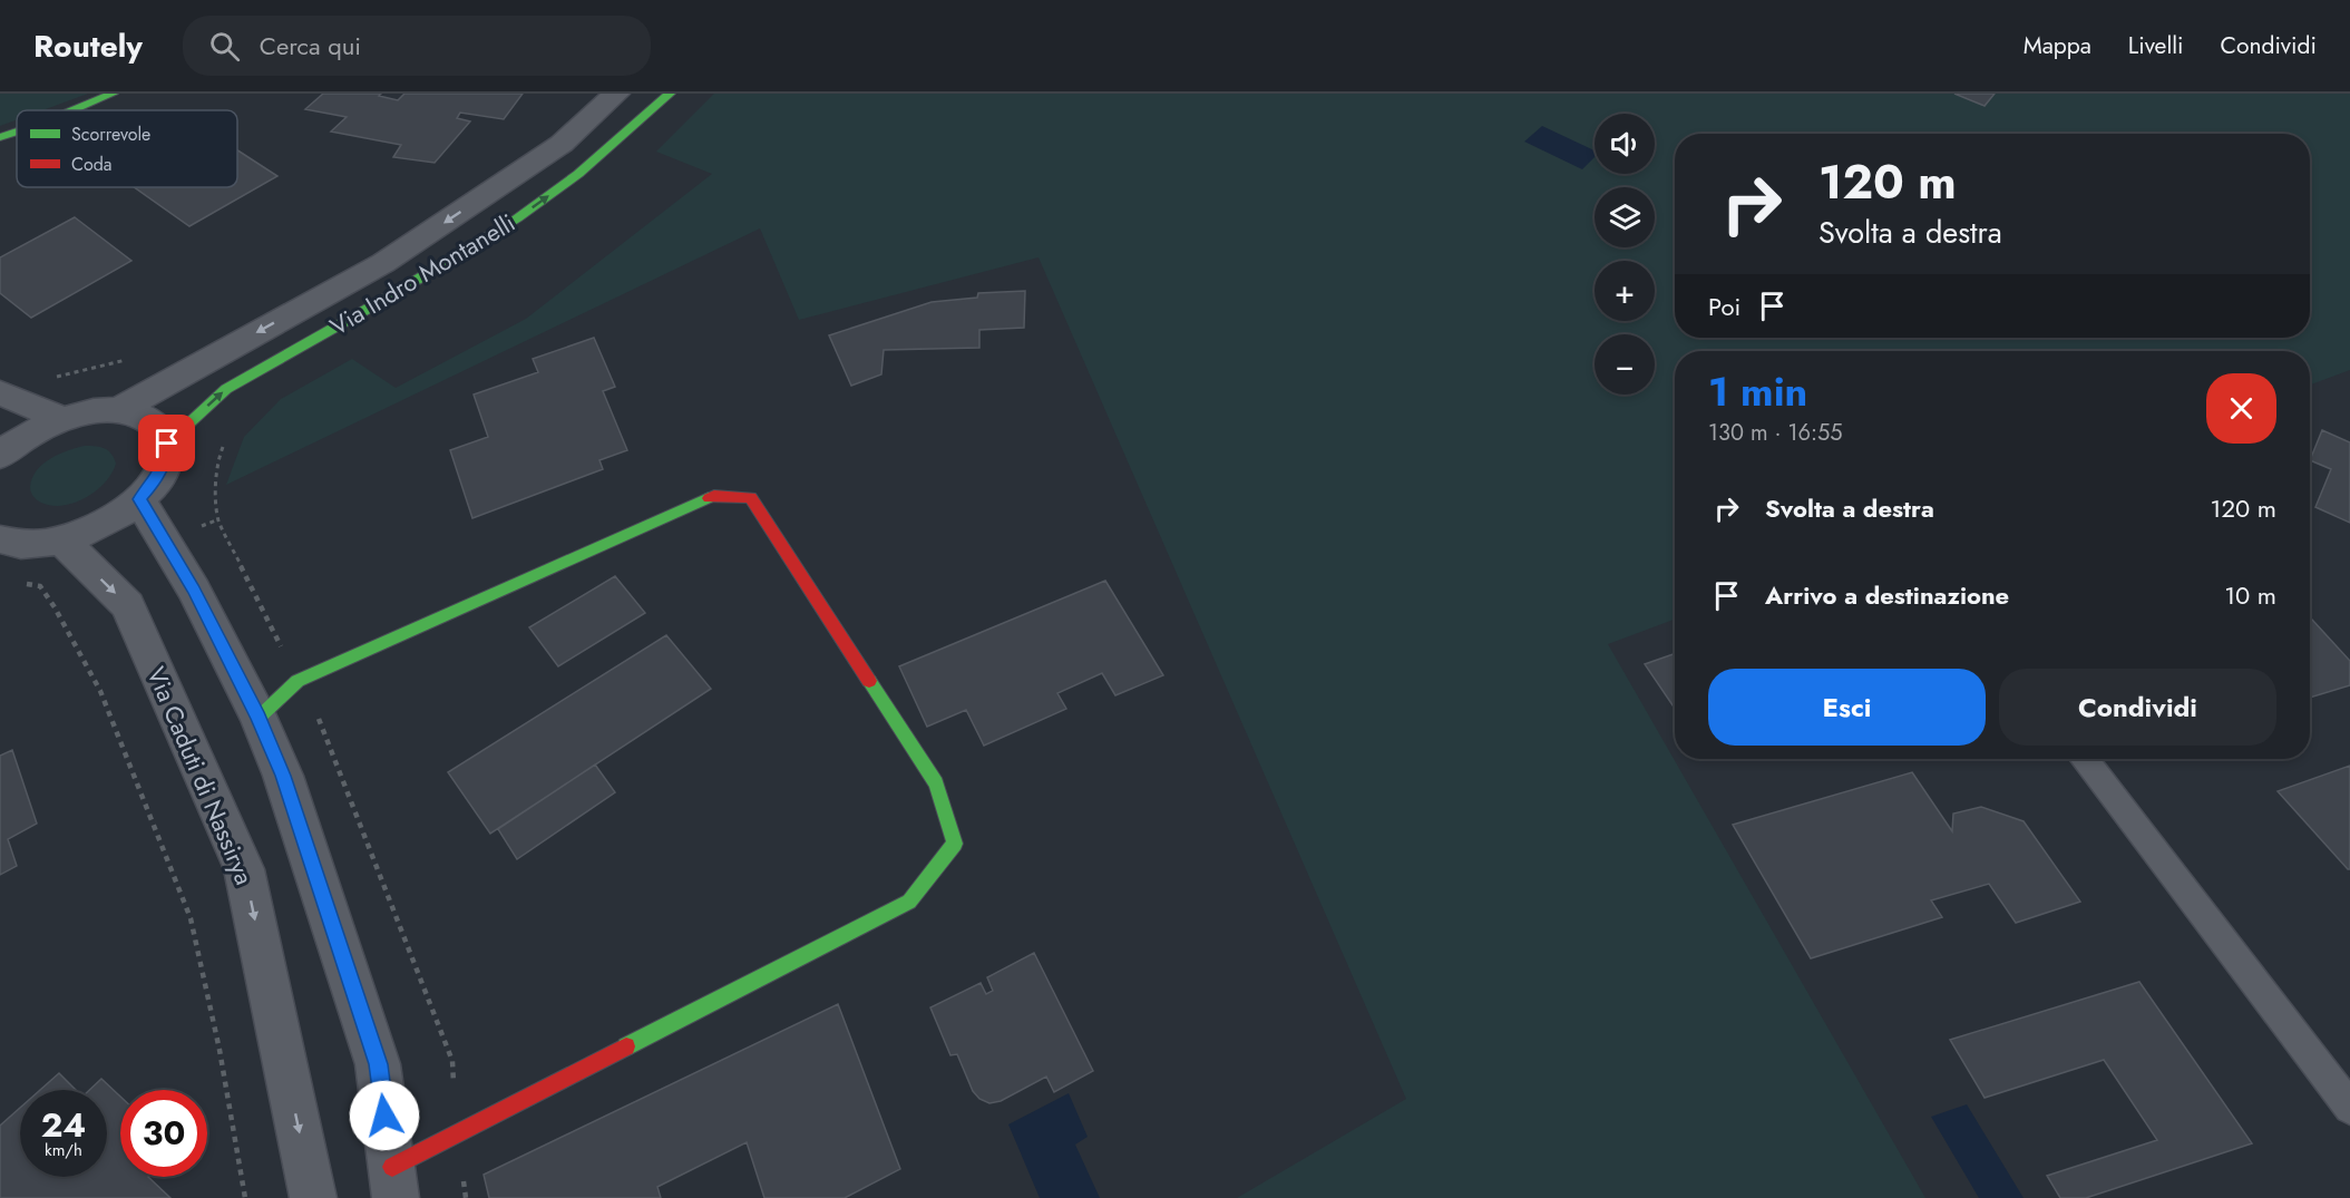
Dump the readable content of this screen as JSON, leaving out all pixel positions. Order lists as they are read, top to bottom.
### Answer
{
  "streets": {
    "street": ["Via Indro Montanelli", "Via Caduti di Nassirya"]
  },
  "legend": ["Scorrevole", "Coda"],
  "page": {
    "header": "Routely",
    "search": "Cerca qui",
    "nav": ["Mappa", "Livelli", "Condividi"],
    "map_buttons": ["+", "−"],
    "turn": ["120 m", "Svolta a destra"],
    "then": "Poi",
    "heading": ["1 min", "130 m · 16:55"],
    "list": [
      {
        "name": "Svolta a destra",
        "value": "120 m"
      },
      {
        "name": "Arrivo a destinazione",
        "value": "10 m"
      }
    ],
    "buttons": ["Esci", "Condividi"],
    "speed": "24 km/h",
    "limit": "30"
  }
}
